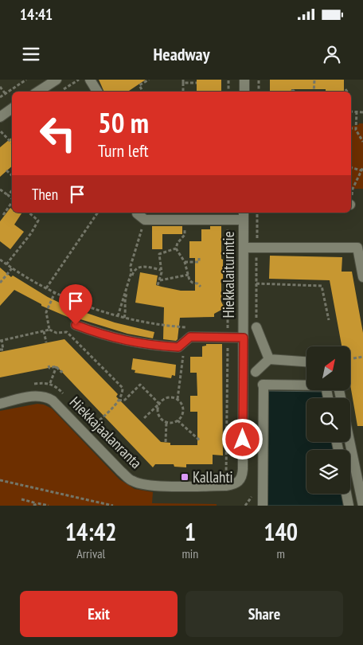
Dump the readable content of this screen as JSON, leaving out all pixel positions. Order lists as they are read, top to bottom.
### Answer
{
  "streets": {
    "street": ["Hiekkalaiturintie", "Hiekkajaalanranta"]
  },
  "crossings": [
    ["Hiekkalaiturintie", "Hiekkajaalanranta"]
  ],
  "places": {
    "transit": ["Kallahti"]
  },
  "north": "top right",
  "page": {
    "status": "14:41",
    "header": "Headway",
    "turn": ["50 m", "Turn left"],
    "then": "Then",
    "eta": [
      "14:42",
      "Arrival",
      "1",
      "min",
      "140",
      "m"
    ],
    "buttons": ["Exit", "Share"]
  }
}
